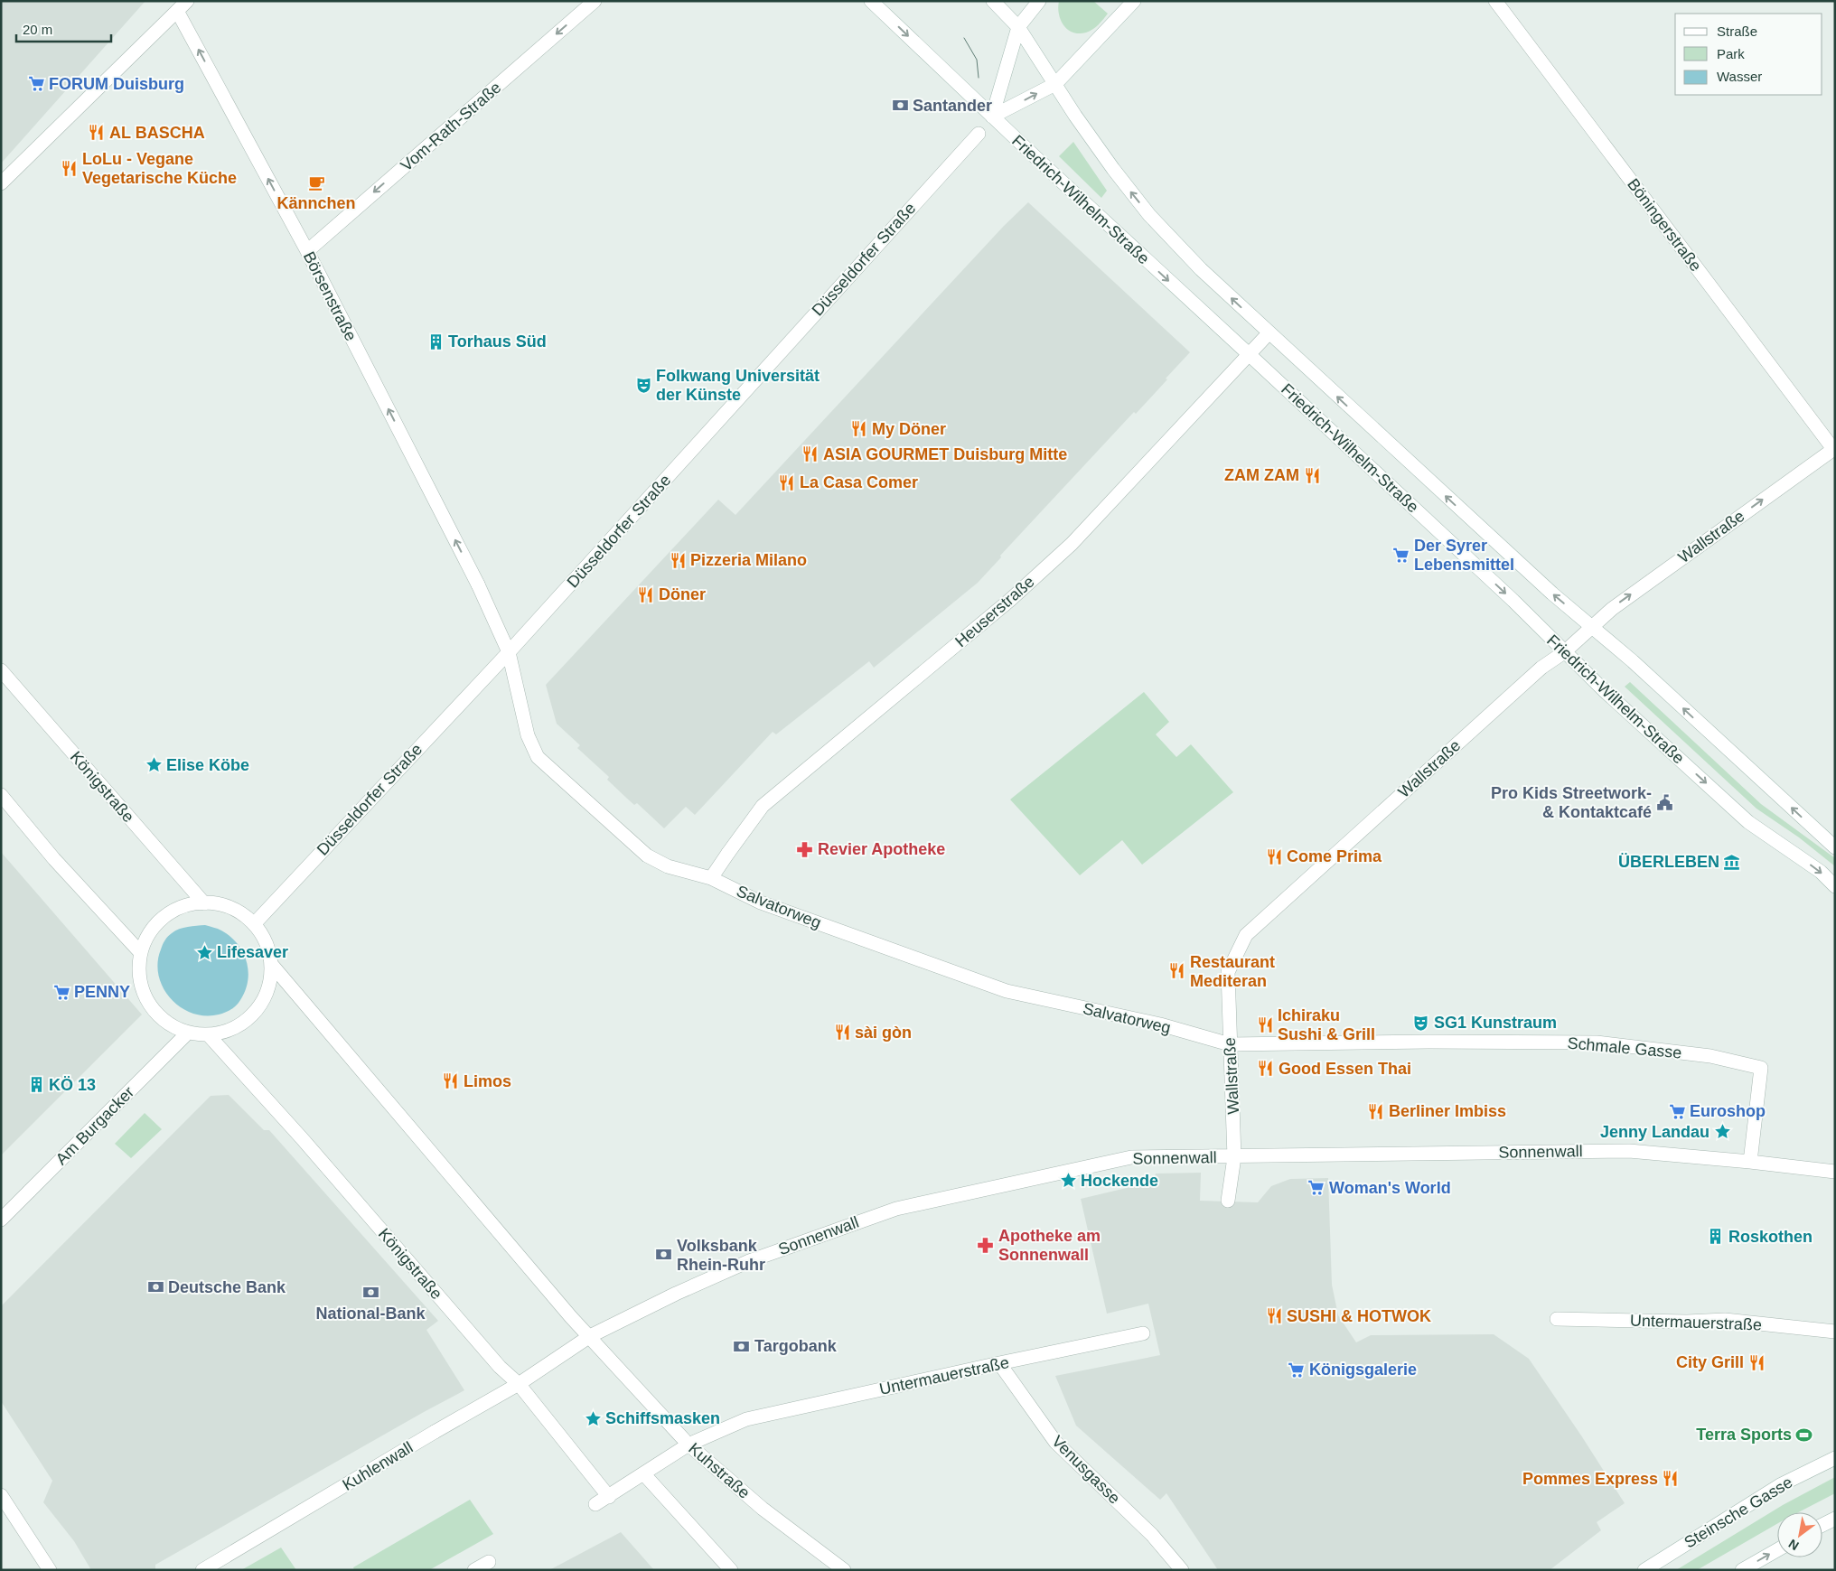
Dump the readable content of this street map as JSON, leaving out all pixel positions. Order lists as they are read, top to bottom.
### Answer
{
  "streets": {
    "street": [
      "Vom-Rath-Straße",
      "Friedrich-Wilhelm-Straße",
      "Böningerstraße",
      "Düsseldorfer Straße",
      "Börsenstraße",
      "Wallstraße",
      "Heuserstraße",
      "Königstraße",
      "Salvatorweg",
      "Schmale Gasse",
      "Am Burgacker",
      "Sonnenwall",
      "Untermauerstraße",
      "Kuhlenwall",
      "Venusgasse",
      "Kuhstraße",
      "Steinsche Gasse"
    ]
  },
  "crossings": [
    ["Vom-Rath-Straße", "Börsenstraße"],
    ["Friedrich-Wilhelm-Straße", "Wallstraße"],
    ["Friedrich-Wilhelm-Straße", "Heuserstraße"],
    ["Böningerstraße", "Wallstraße"],
    ["Düsseldorfer Straße", "Königstraße"],
    ["Düsseldorfer Straße", "Salvatorweg"],
    ["Düsseldorfer Straße", "Am Burgacker"],
    ["Börsenstraße", "Salvatorweg"],
    ["Wallstraße", "Salvatorweg"],
    ["Wallstraße", "Schmale Gasse"],
    ["Wallstraße", "Sonnenwall"],
    ["Heuserstraße", "Salvatorweg"],
    ["Königstraße", "Am Burgacker"],
    ["Königstraße", "Untermauerstraße"],
    ["Königstraße", "Kuhlenwall"],
    ["Salvatorweg", "Schmale Gasse"],
    ["Schmale Gasse", "Sonnenwall"],
    ["Sonnenwall", "Kuhlenwall"],
    ["Sonnenwall", "Kuhstraße"],
    ["Untermauerstraße", "Venusgasse"],
    ["Untermauerstraße", "Kuhstraße"]
  ],
  "one_way": ["Vom-Rath-Straße", "Börsenstraße"],
  "places": {
    "supermarket": [
      "FORUM Duisburg",
      "Der Syrer Lebensmittel",
      "PENNY",
      "Euroshop",
      "Woman's World",
      "Königsgalerie"
    ],
    "bank": [
      "Santander",
      "Volksbank Rhein-Ruhr",
      "Deutsche Bank",
      "National-Bank",
      "Targobank"
    ],
    "restaurant": [
      "AL BASCHA",
      "LoLu - Vegane Vegetarische Küche",
      "My Döner",
      "ASIA GOURMET Duisburg Mitte",
      "ZAM ZAM",
      "La Casa Comer",
      "Pizzeria Milano",
      "Döner",
      "Come Prima",
      "Restaurant Mediteran",
      "Ichiraku Sushi & Grill",
      "sài gòn",
      "Good Essen Thai",
      "Limos",
      "Berliner Imbiss",
      "SUSHI & HOTWOK",
      "City Grill",
      "Pommes Express"
    ],
    "cafe": ["Kännchen"],
    "building": ["Torhaus Süd", "KÖ 13", "Roskothen"],
    "theatre": ["Folkwang Universität der Künste", "SG1 Kunstraum"],
    "place": [
      "Elise Köbe",
      "Lifesaver",
      "Jenny Landau",
      "Hockende",
      "Schiffsmasken"
    ],
    "public building": ["Pro Kids Streetwork- & Kontaktcafé"],
    "pharmacy": ["Revier Apotheke", "Apotheke am Sonnenwall"],
    "museum": ["ÜBERLEBEN"],
    "sports": ["Terra Sports"]
  },
  "legend": ["Straße", "Park", "Wasser"],
  "scale_bar": "20 m",
  "north": "bottom left"
}
